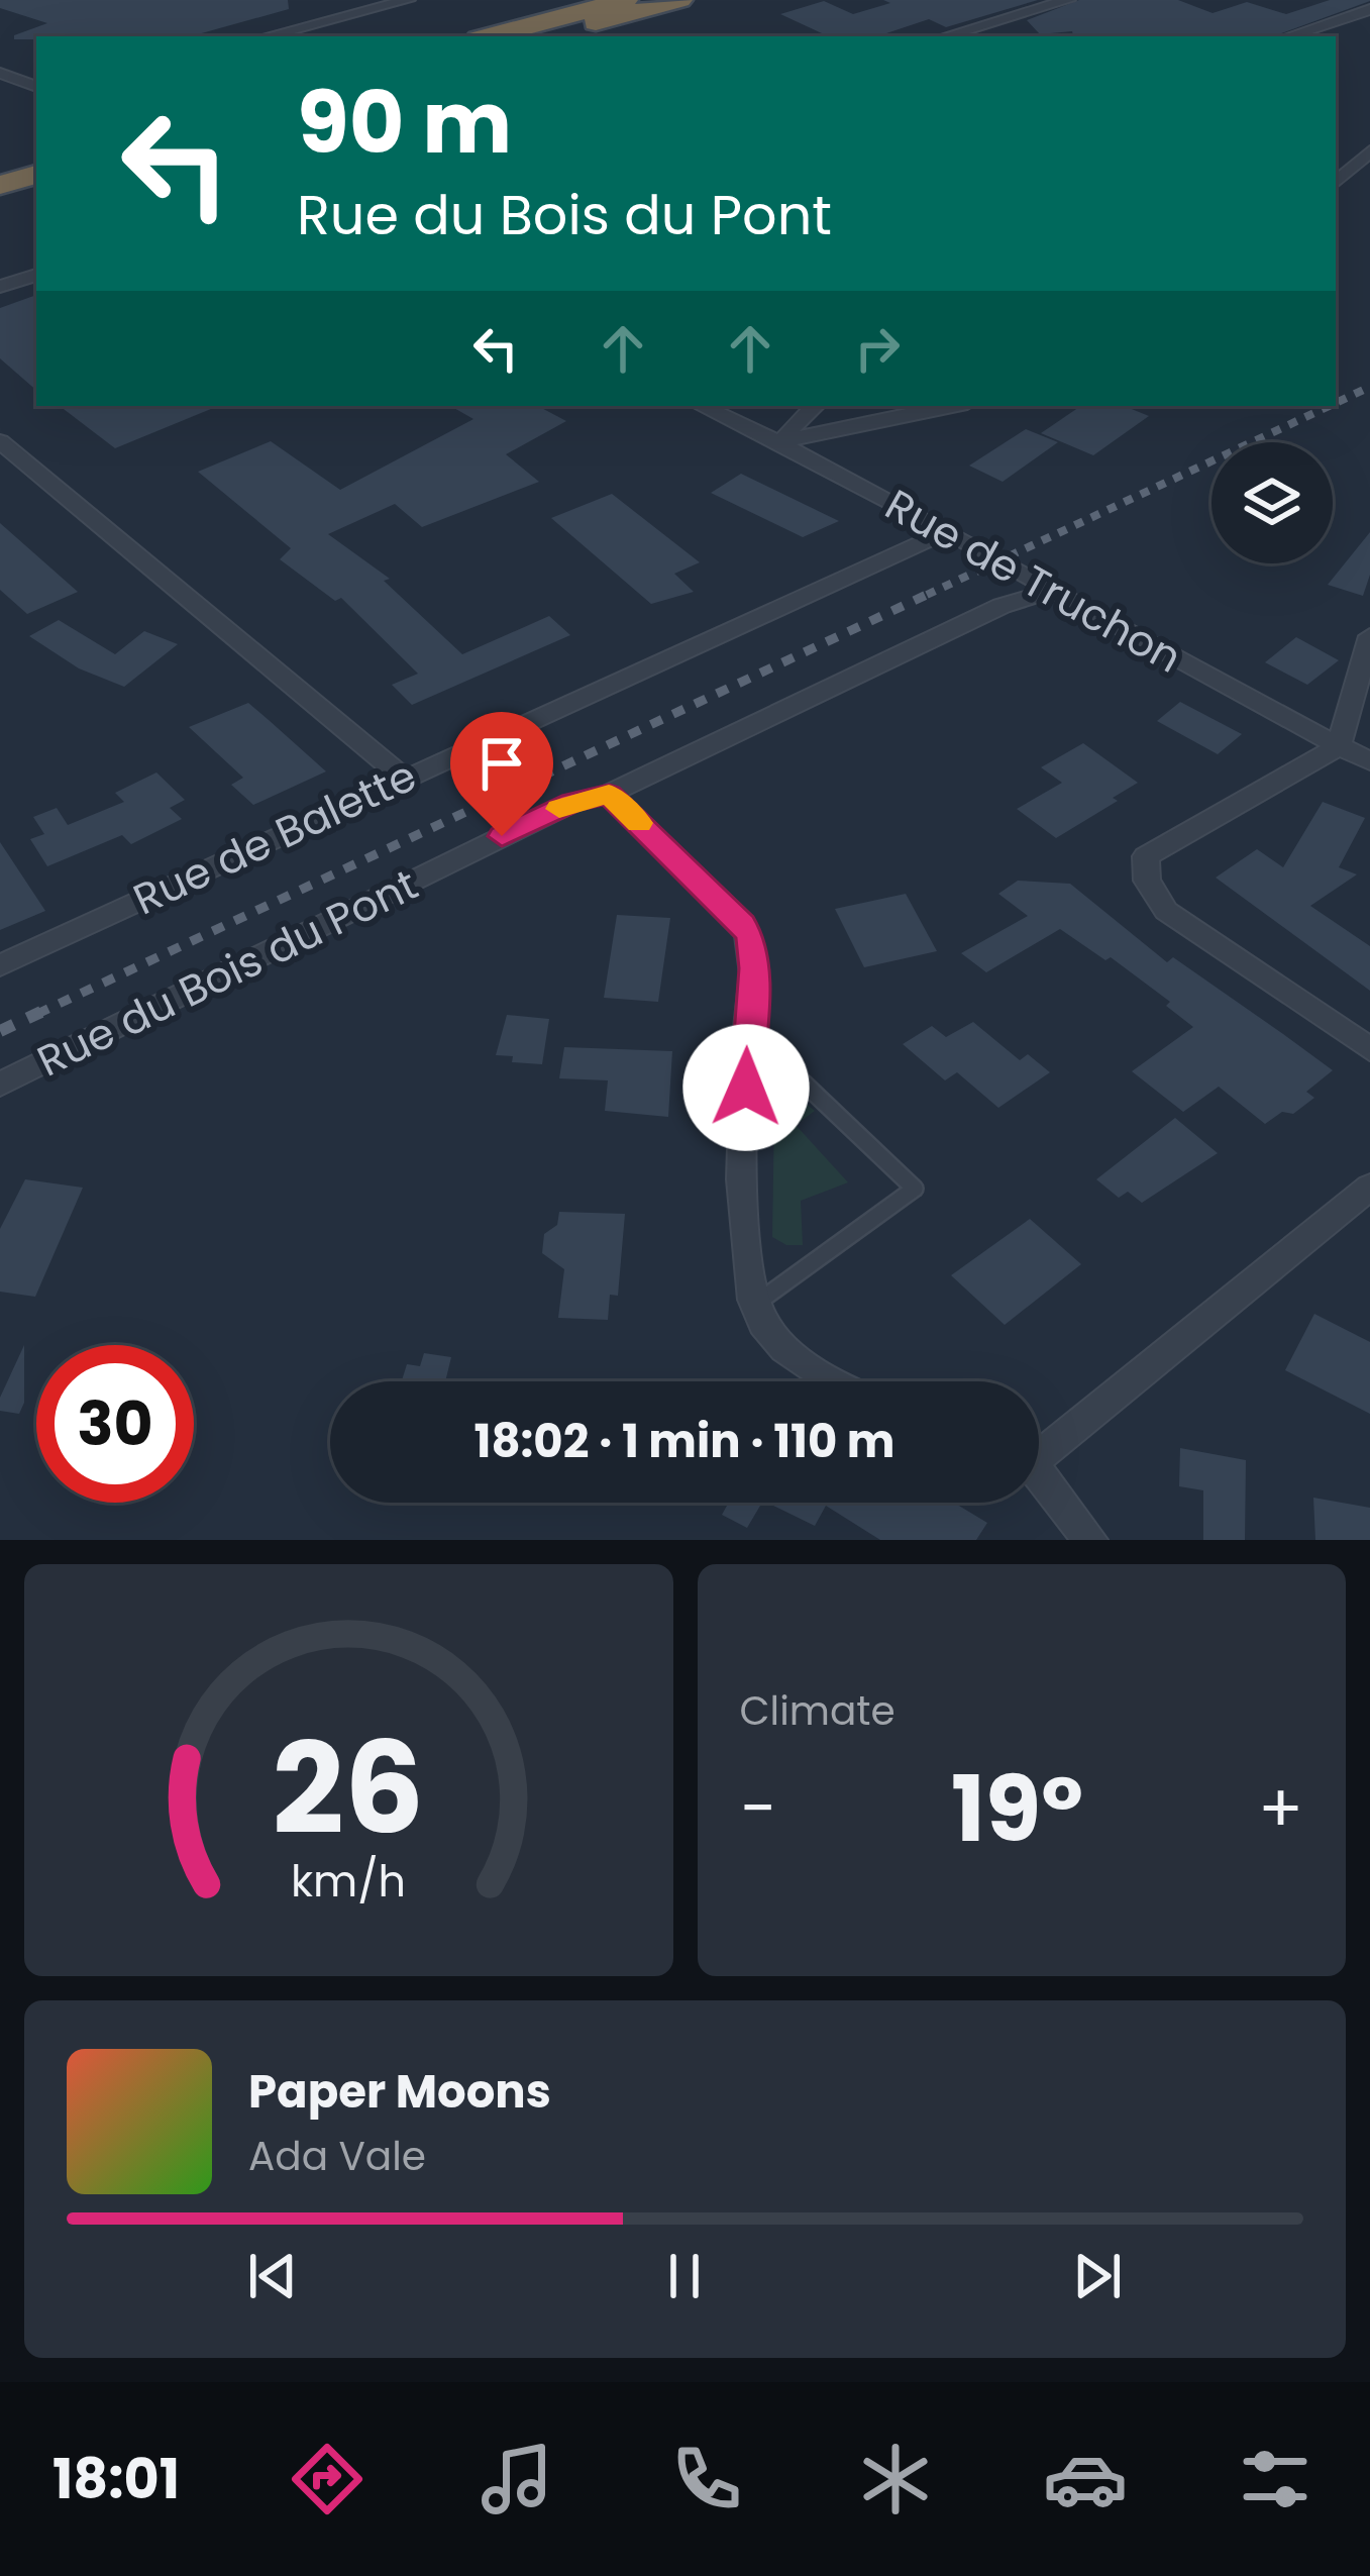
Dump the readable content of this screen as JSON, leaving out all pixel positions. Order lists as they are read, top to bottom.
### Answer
{
  "streets": {
    "street": ["Rue de Truchon", "Rue de Balette", "Rue du Bois du Pont"]
  },
  "crossings": [
    ["Rue de Truchon", "Rue de Balette"],
    ["Rue de Truchon", "Rue du Bois du Pont"]
  ],
  "page": {
    "turn": ["90 m", "Rue du Bois du Pont"],
    "limit": "30",
    "trip": "18:02 · 1 min · 110 m",
    "tile": "Climate",
    "heat": ["−", "19°", "+"],
    "song": ["Paper Moons", "Ada Vale"],
    "tabs": "18:01",
    "gauge": ["26", "km/h"]
  }
}
